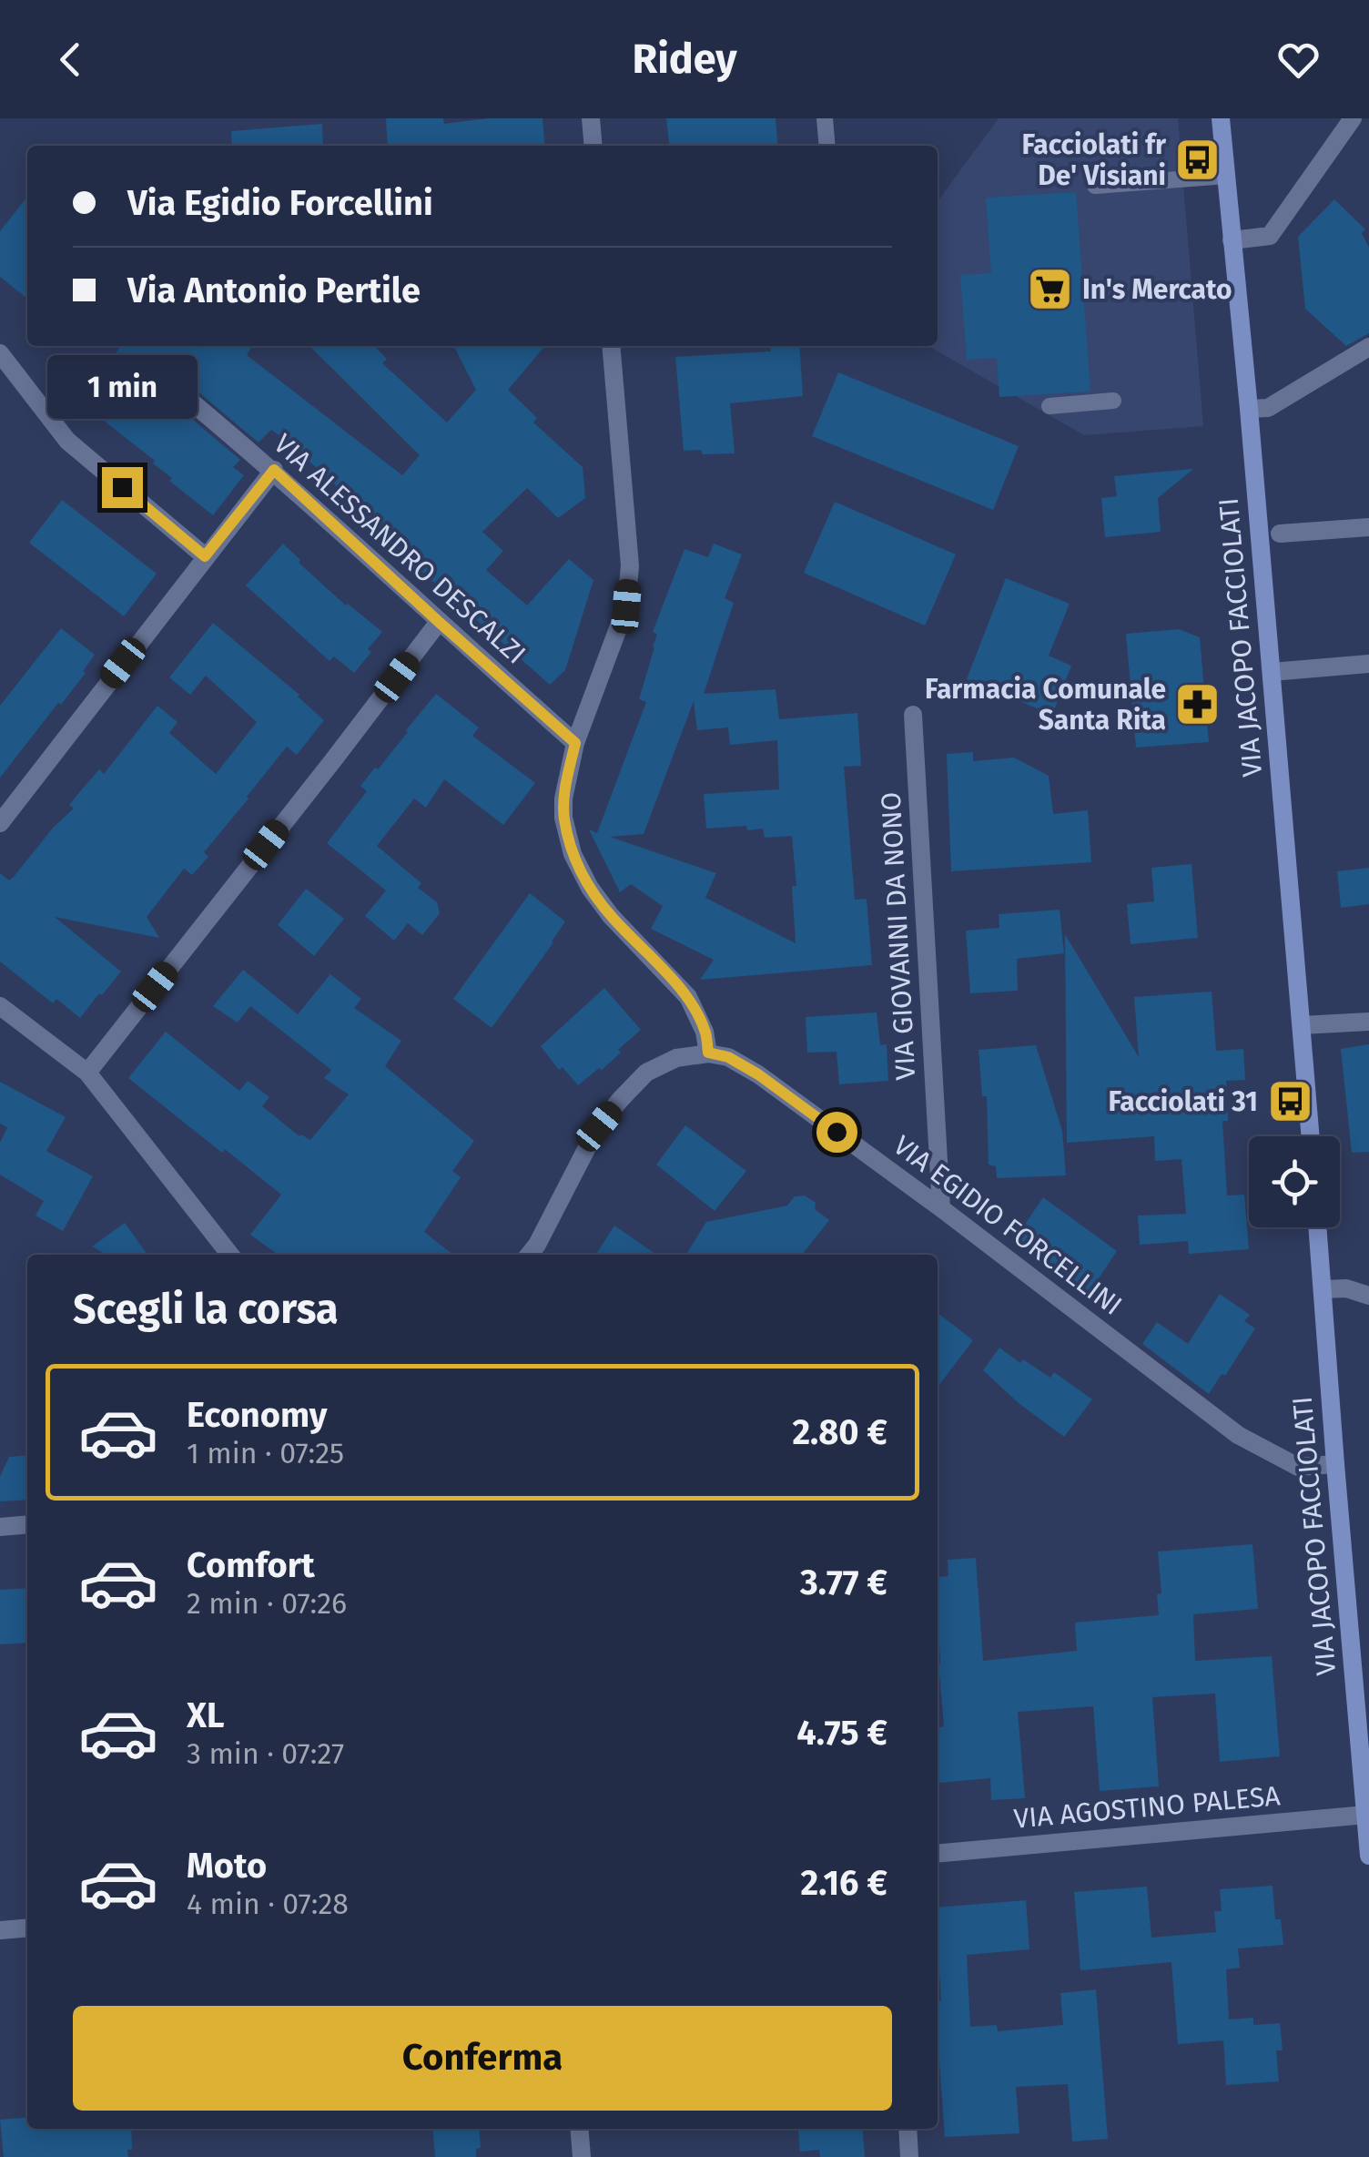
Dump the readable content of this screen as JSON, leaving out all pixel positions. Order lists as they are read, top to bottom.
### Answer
{
  "streets": {
    "main road": ["VIA JACOPO FACCIOLATI"],
    "street": [
      "VIA ALESSANDRO DESCALZI",
      "VIA GIOVANNI DA NONO",
      "VIA EGIDIO FORCELLINI",
      "VIA AGOSTINO PALESA"
    ]
  },
  "crossings": [
    ["VIA JACOPO FACCIOLATI", "VIA EGIDIO FORCELLINI"],
    ["VIA JACOPO FACCIOLATI", "VIA AGOSTINO PALESA"],
    ["VIA GIOVANNI DA NONO", "VIA EGIDIO FORCELLINI"]
  ],
  "places": {
    "bus stop": ["Facciolati fr De' Visiani", "Facciolati 31"],
    "supermarket": ["In's Mercato"],
    "pharmacy": ["Farmacia Comunale Santa Rita"]
  },
  "page": {
    "header": "Ridey",
    "banner": ["Via Egidio Forcellini", "Via Antonio Pertile"],
    "bubble": "1 min",
    "heading": "Scegli la corsa",
    "list": [
      {
        "name": "Economy",
        "note": "1 min · 07:25",
        "value": "2.80 €"
      },
      {
        "name": "Comfort",
        "note": "2 min · 07:26",
        "value": "3.77 €"
      },
      {
        "name": "XL",
        "note": "3 min · 07:27",
        "value": "4.75 €"
      },
      {
        "name": "Moto",
        "note": "4 min · 07:28",
        "value": "2.16 €"
      }
    ],
    "buttons": "Conferma"
  }
}
